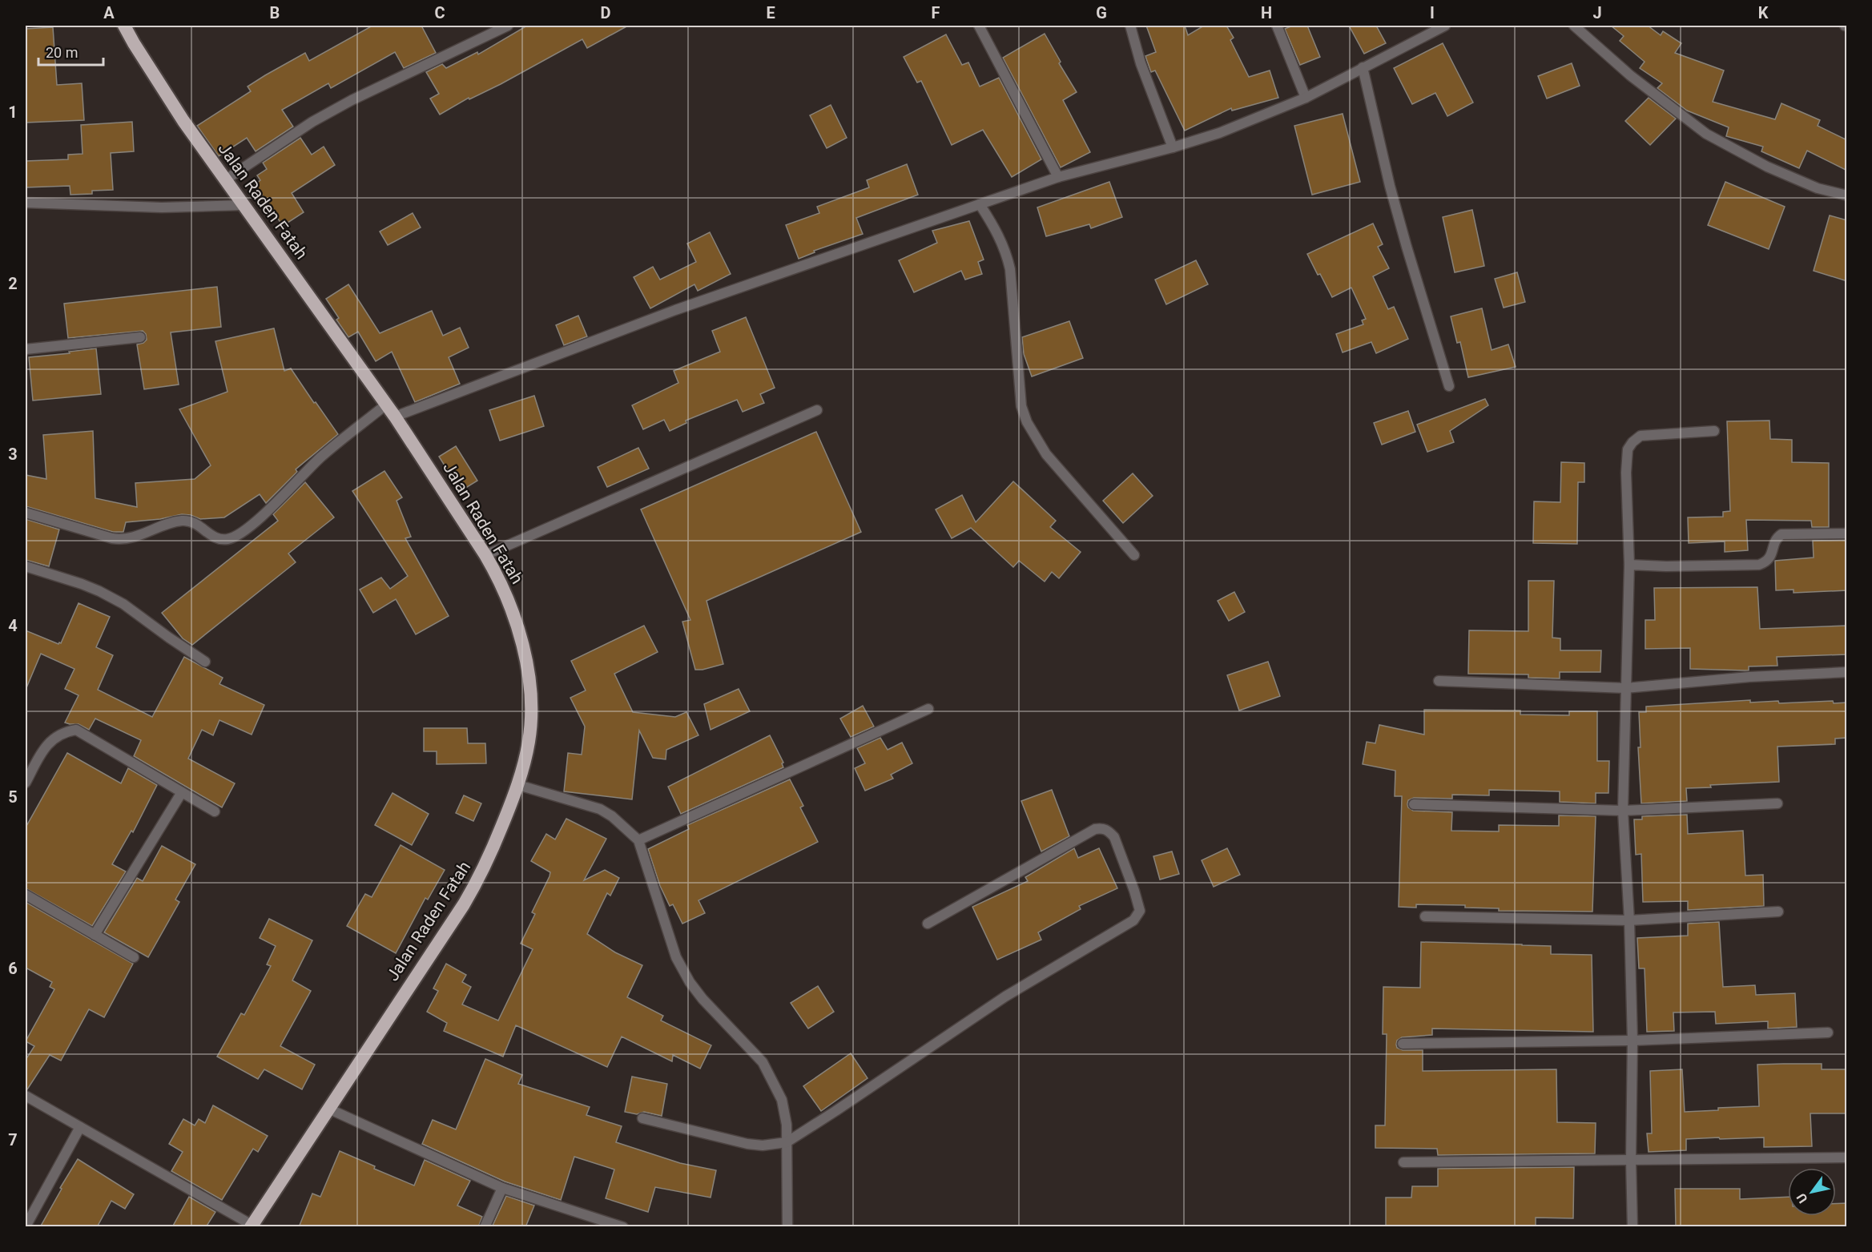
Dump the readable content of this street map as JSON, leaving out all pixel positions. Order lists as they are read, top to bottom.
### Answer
{
  "streets": {
    "highway": ["Jalan Raden Fatah"]
  },
  "scale_bar": "20 m",
  "north": "bottom left",
  "grid": {
    "columns": [
      "A",
      "B",
      "C",
      "D",
      "E",
      "F",
      "G",
      "H",
      "I",
      "J",
      "K"
    ],
    "rows": [
      "1",
      "2",
      "3",
      "4",
      "5",
      "6",
      "7"
    ]
  }
}
